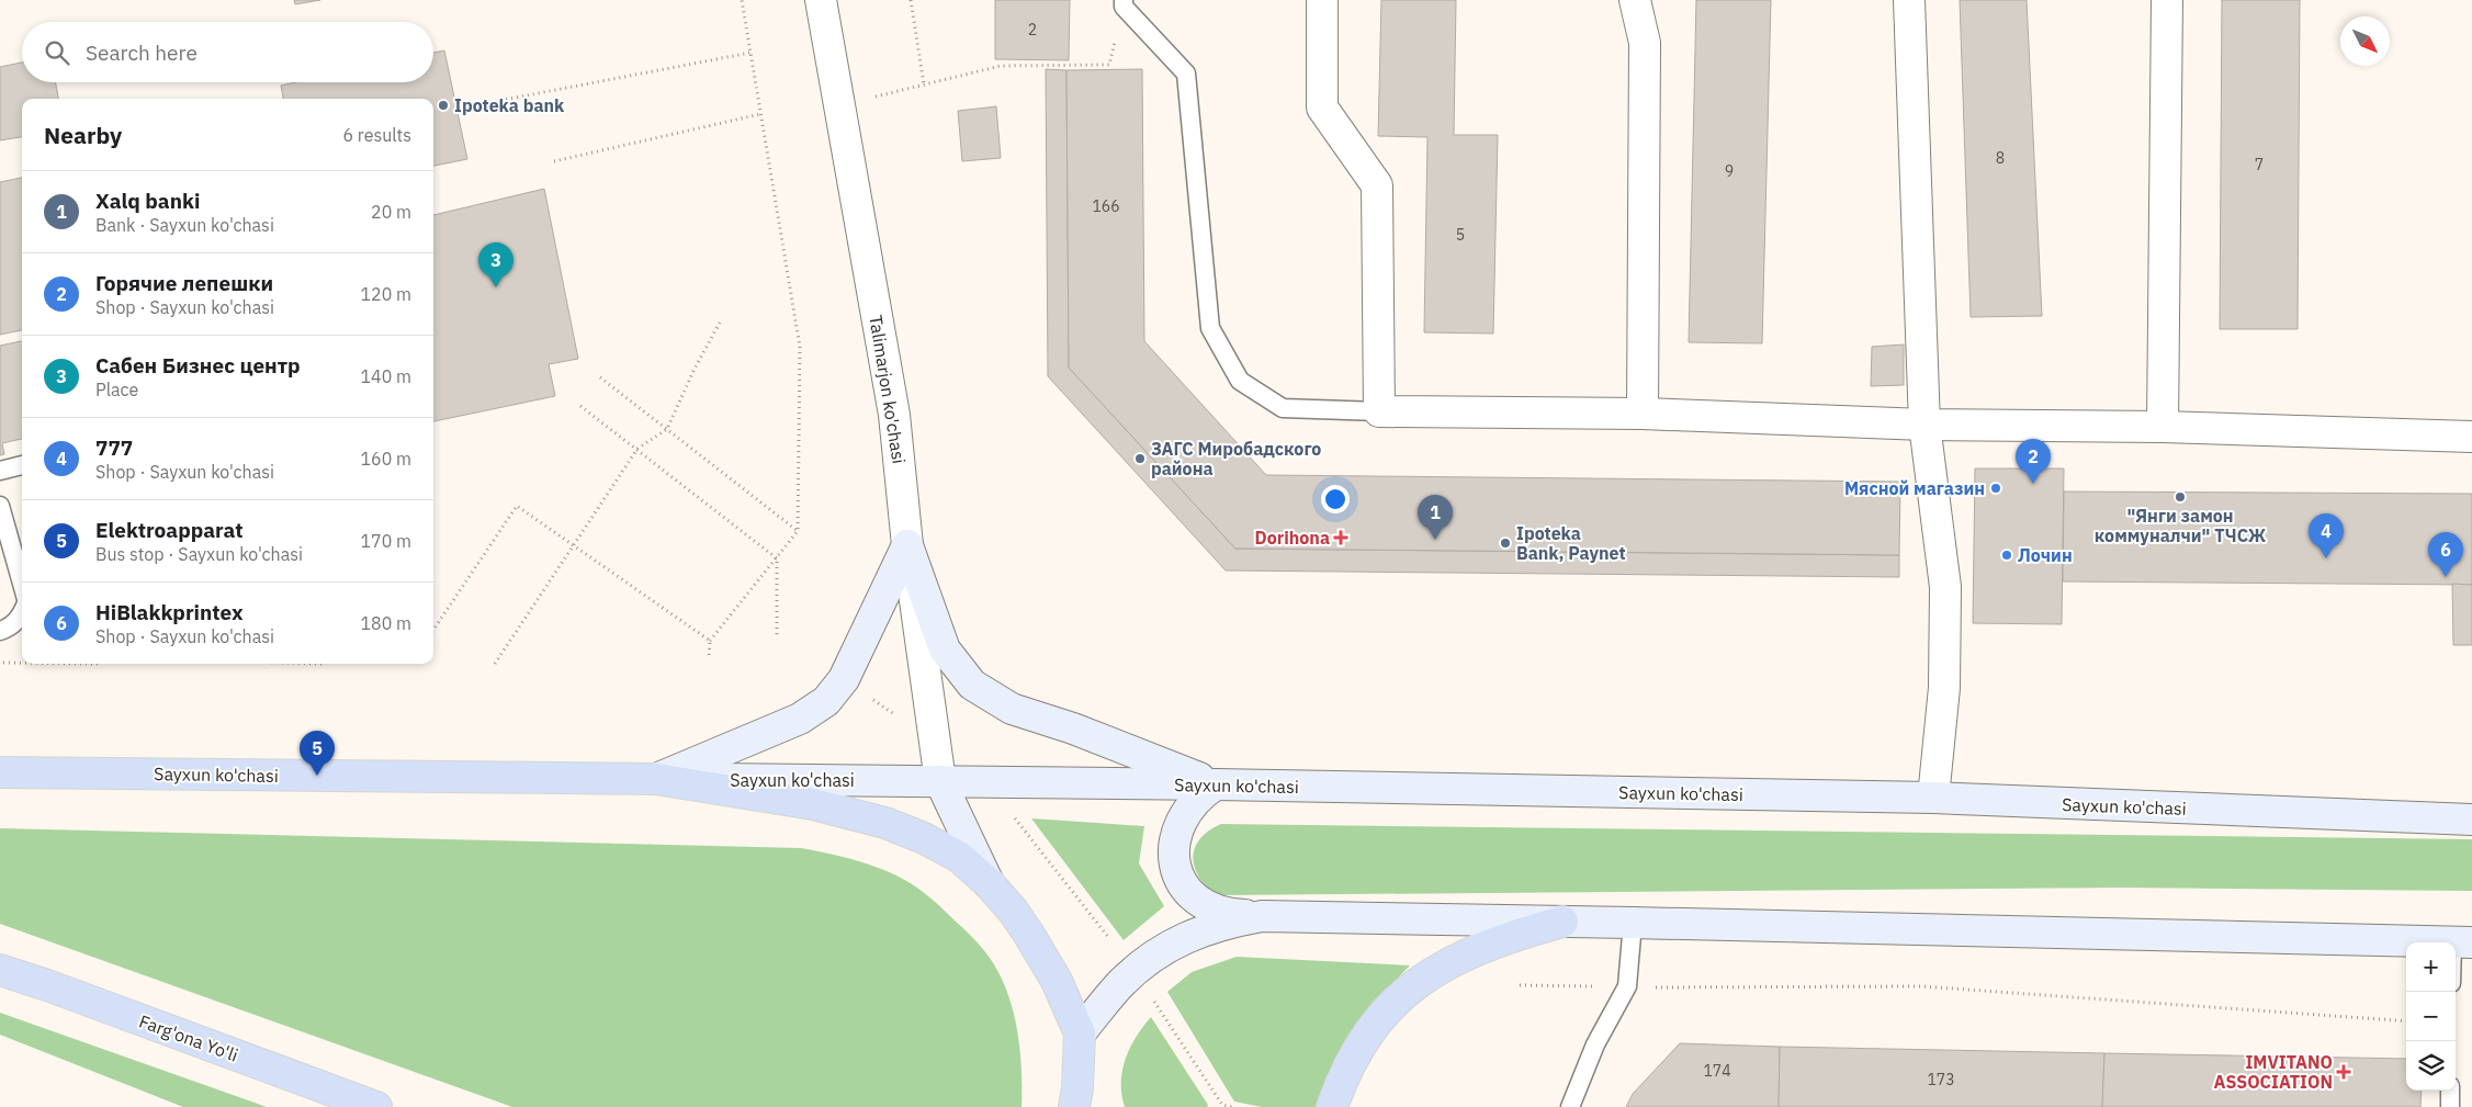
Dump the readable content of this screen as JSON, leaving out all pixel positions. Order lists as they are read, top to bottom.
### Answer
{
  "streets": {
    "main road": ["Sayxun ko'chasi", "Farg'ona Yo'li"],
    "street": ["Talimarjon ko'chasi"]
  },
  "crossings": [
    ["Talimarjon ko'chasi", "Sayxun ko'chasi"]
  ],
  "places": {
    "other": [
      "Ipoteka bank",
      "ЗАГС Миробадского района",
      "Мясной магазин",
      "\"Янги замон коммуналчи\" ТЧСЖ",
      "Ipoteka Bank, Paynet",
      "Лочин"
    ],
    "health": ["Dorihona", "IMVITANO ASSOCIATION"]
  },
  "house_numbers": [
    "2",
    "8",
    "7",
    "9",
    "166",
    "5",
    "174",
    "173"
  ],
  "north": "bottom right",
  "page": {
    "search": "Search here",
    "heading": ["Nearby", "6 results"],
    "list": [
      {
        "mark": "1",
        "name": "Xalq banki",
        "note": "Bank · Sayxun ko'chasi",
        "value": "20 m"
      },
      {
        "mark": "2",
        "name": "Горячие лепешки",
        "note": "Shop · Sayxun ko'chasi",
        "value": "120 m"
      },
      {
        "mark": "3",
        "name": "Сабен Бизнес центр",
        "note": "Place",
        "value": "140 m"
      },
      {
        "mark": "4",
        "name": "777",
        "note": "Shop · Sayxun ko'chasi",
        "value": "160 m"
      },
      {
        "mark": "5",
        "name": "Elektroapparat",
        "note": "Bus stop · Sayxun ko'chasi",
        "value": "170 m"
      },
      {
        "mark": "6",
        "name": "HiBlakkprintex",
        "note": "Shop · Sayxun ko'chasi",
        "value": "180 m"
      }
    ],
    "pins": [
      "3",
      "2",
      "1",
      "4",
      "6",
      "5"
    ],
    "map_buttons": ["+", "−"]
  }
}
